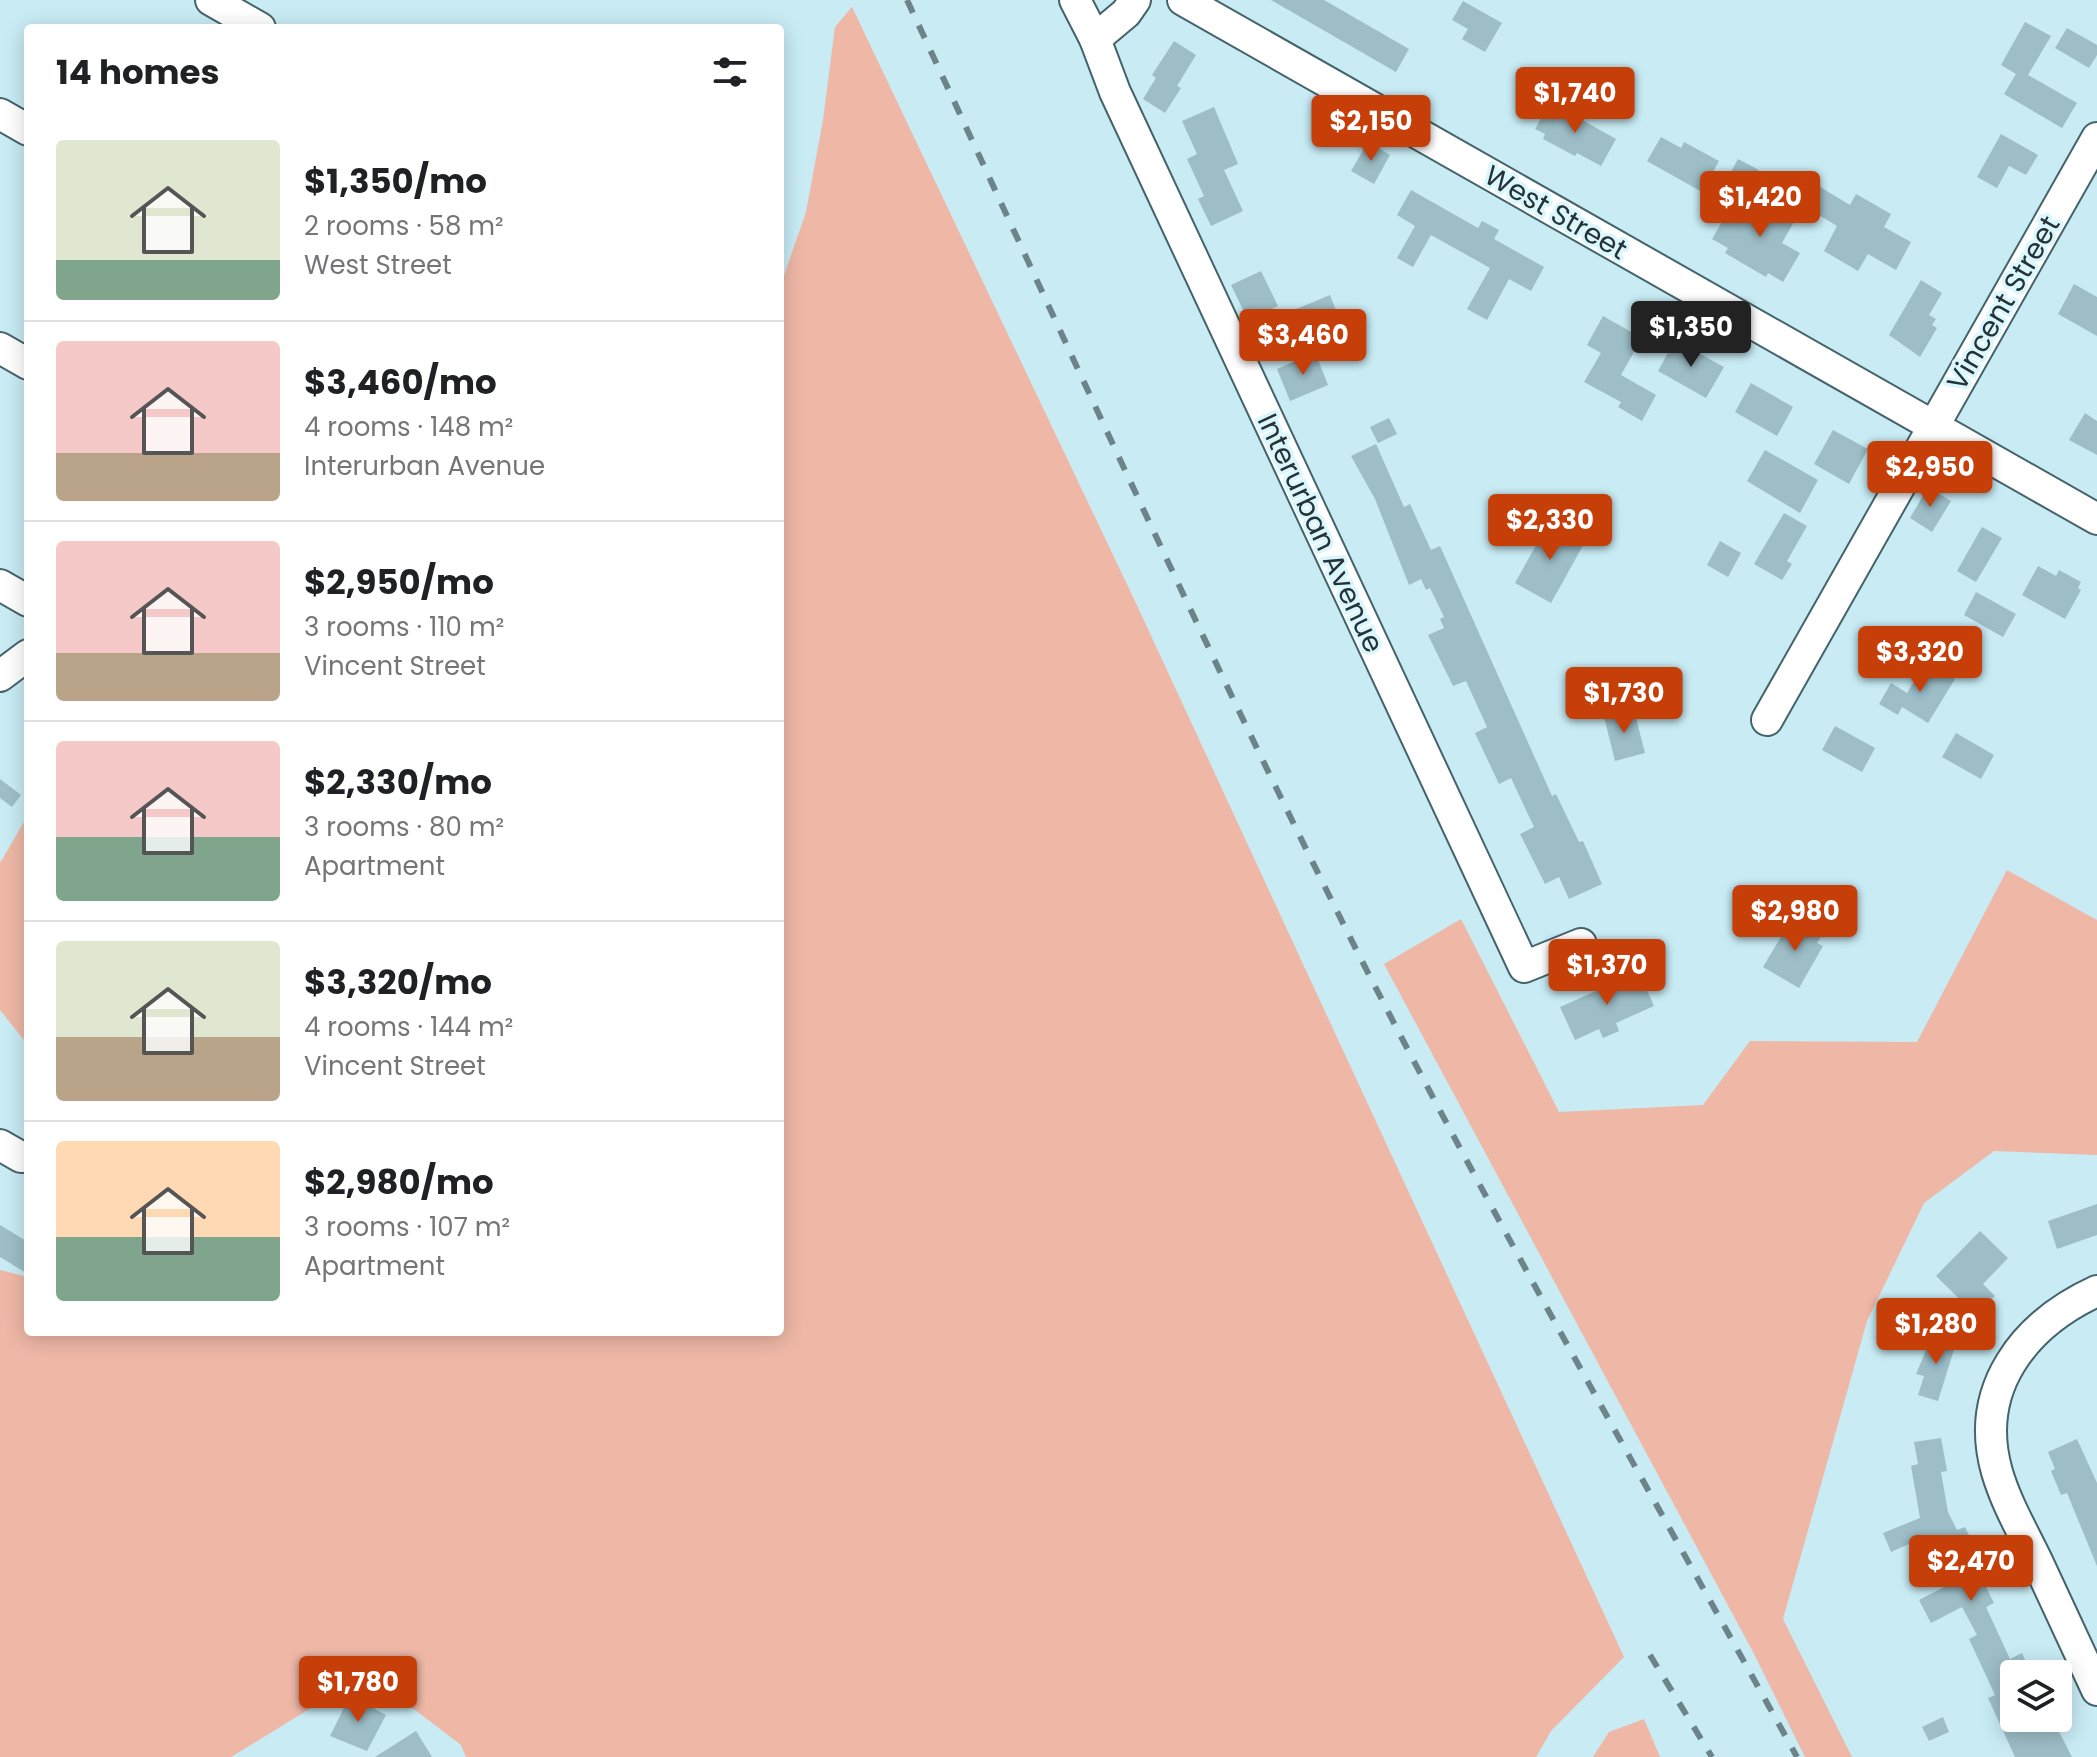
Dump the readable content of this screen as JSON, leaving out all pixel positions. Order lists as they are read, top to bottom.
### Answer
{
  "streets": {
    "street": ["West Street", "Vincent Street", "Interurban Avenue"]
  },
  "crossings": [
    ["West Street", "Vincent Street"]
  ],
  "page": {
    "heading": "14 homes",
    "price": [
      "$1,740",
      "$2,150",
      "$1,420",
      "$1,350",
      "$3,460",
      "$2,950",
      "$2,330",
      "$3,320",
      "$1,730",
      "$2,980",
      "$1,370",
      "$1,280",
      "$2,470",
      "$1,780"
    ],
    "list": [
      {
        "name": "$1,350/mo",
        "note": "2 rooms · 58 m² · West Street"
      },
      {
        "name": "$3,460/mo",
        "note": "4 rooms · 148 m² · Interurban Avenue"
      },
      {
        "name": "$2,950/mo",
        "note": "3 rooms · 110 m² · Vincent Street"
      },
      {
        "name": "$2,330/mo",
        "note": "3 rooms · 80 m² · Apartment"
      },
      {
        "name": "$3,320/mo",
        "note": "4 rooms · 144 m² · Vincent Street"
      },
      {
        "name": "$2,980/mo",
        "note": "3 rooms · 107 m² · Apartment"
      }
    ]
  }
}
